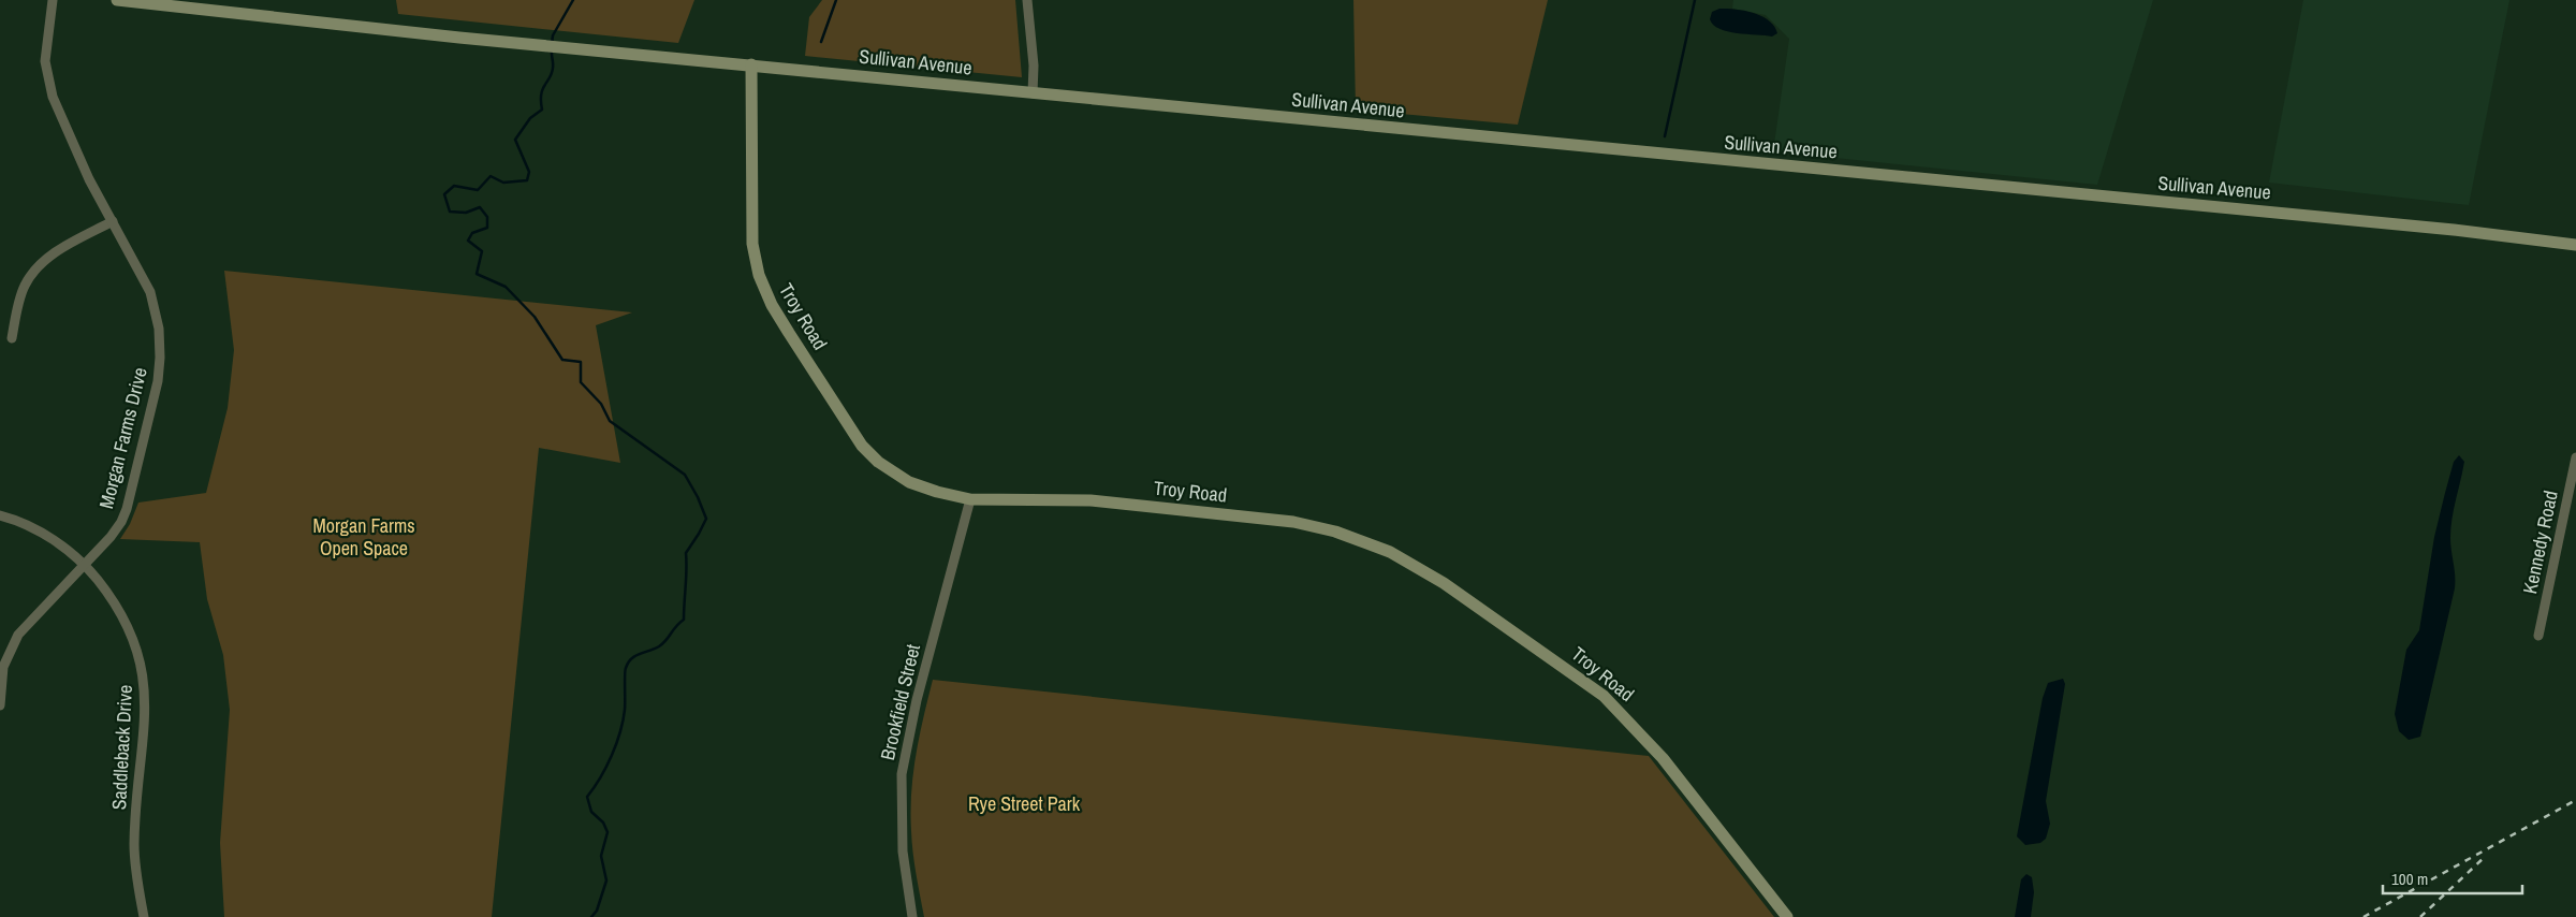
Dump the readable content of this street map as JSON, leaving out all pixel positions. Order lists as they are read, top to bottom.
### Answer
{
  "streets": {
    "main road": ["Sullivan Avenue", "Troy Road"],
    "street": [
      "Morgan Farms Drive",
      "Kennedy Road",
      "Brookfield Street",
      "Saddleback Drive"
    ]
  },
  "crossings": [
    ["Sullivan Avenue", "Troy Road"],
    ["Troy Road", "Brookfield Street"],
    ["Morgan Farms Drive", "Saddleback Drive"]
  ],
  "parks": ["Morgan Farms Open Space", "Rye Street Park"],
  "scale_bar": "100 m"
}
